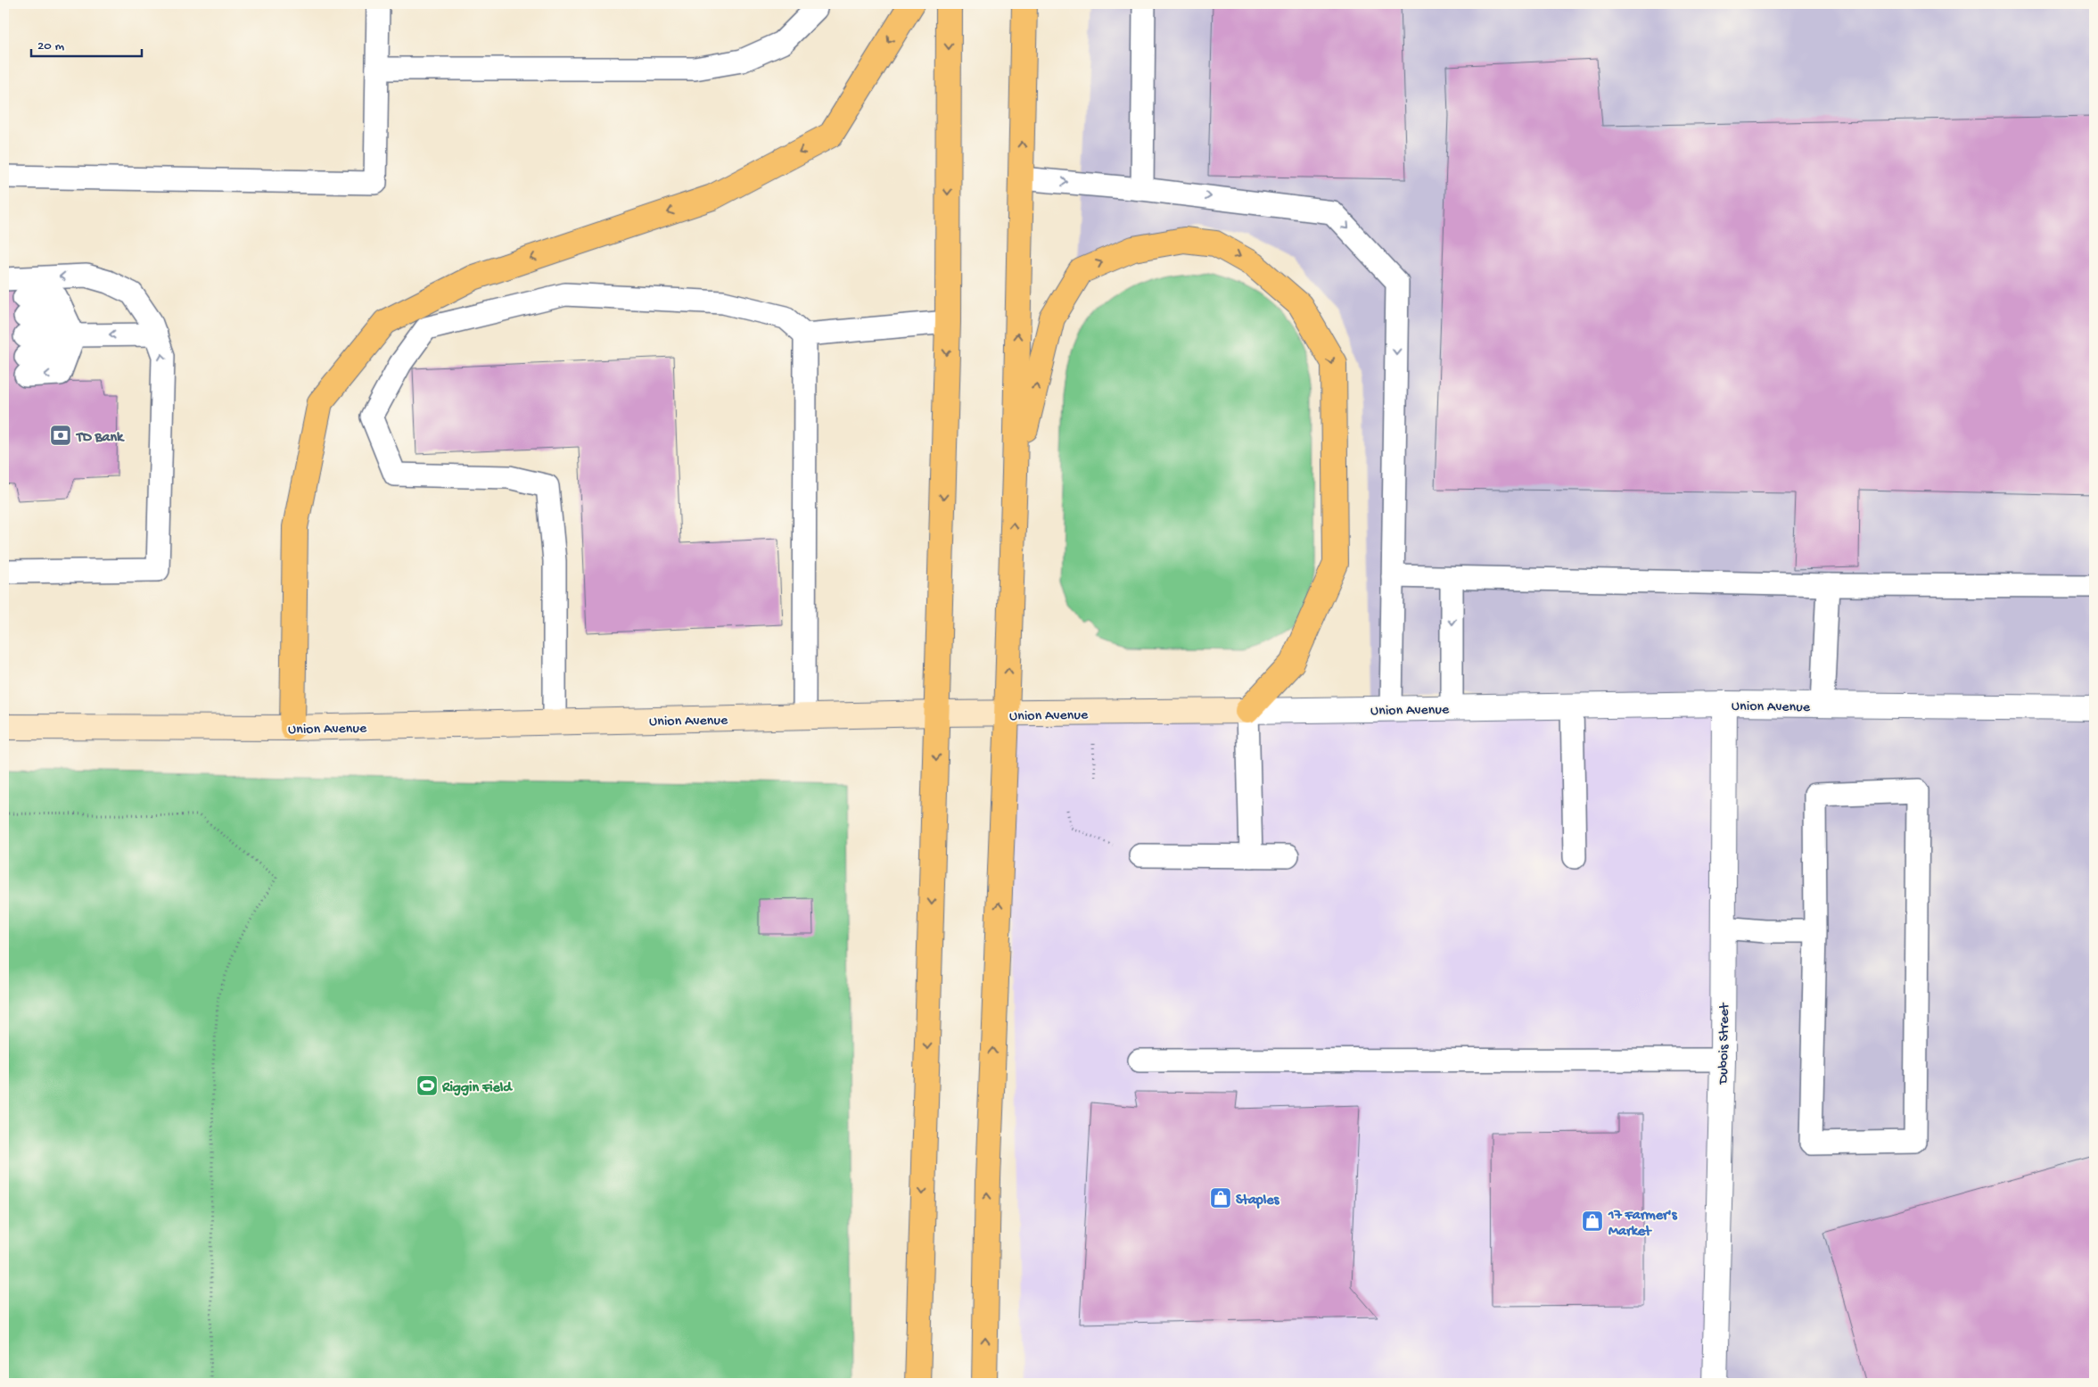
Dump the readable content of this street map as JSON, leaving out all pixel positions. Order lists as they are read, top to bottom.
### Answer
{
  "streets": {
    "street": ["Union Avenue", "Dubois Street"]
  },
  "crossings": [
    ["Union Avenue", "Dubois Street"]
  ],
  "places": {
    "bank": ["TD Bank"],
    "sports": ["Riggin Field"],
    "shop": ["Staples", "17 Farmer's Market"]
  },
  "scale_bar": "20 m"
}
